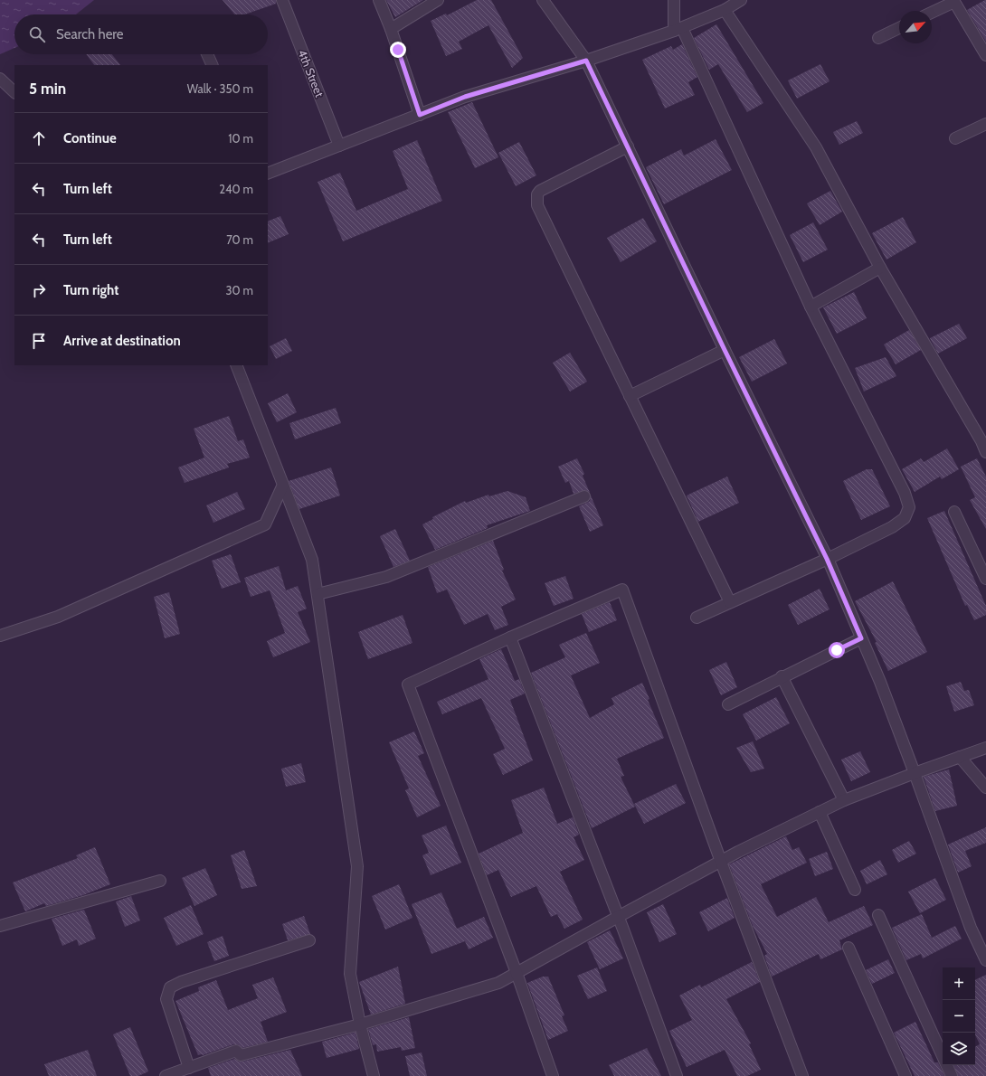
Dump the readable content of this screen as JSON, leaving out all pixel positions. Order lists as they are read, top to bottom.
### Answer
{
  "streets": {
    "street": ["4th Street"]
  },
  "north": "top right",
  "page": {
    "search": "Search here",
    "heading": ["5 min", "Walk · 350 m"],
    "list": [
      ["Continue", "10 m"],
      ["Turn left", "240 m"],
      ["Turn left", "70 m"],
      ["Turn right", "30 m"],
      "Arrive at destination"
    ],
    "map_buttons": ["+", "−"]
  }
}
